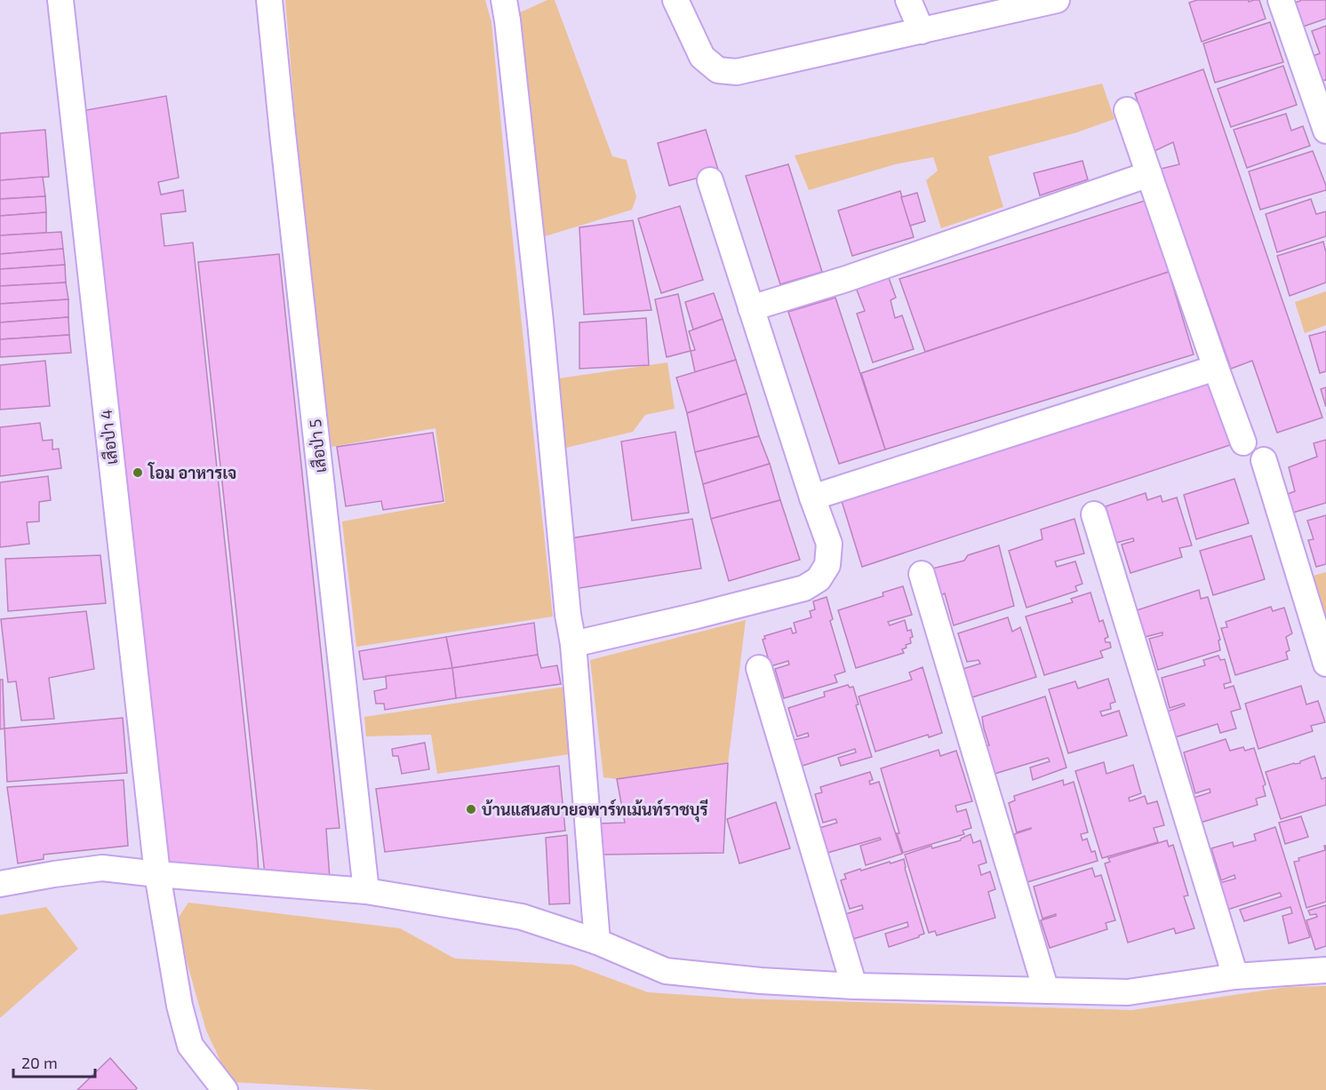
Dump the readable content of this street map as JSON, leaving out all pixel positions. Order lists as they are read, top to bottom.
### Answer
{
  "streets": {
    "street": ["เสือป่า 4", "เสือป่า 5"]
  },
  "places": ["โอม อาหารเจ", "บ้านแสนสบายอพาร์ทเม้นท์ราชบุรี"],
  "scale_bar": "20 m"
}
